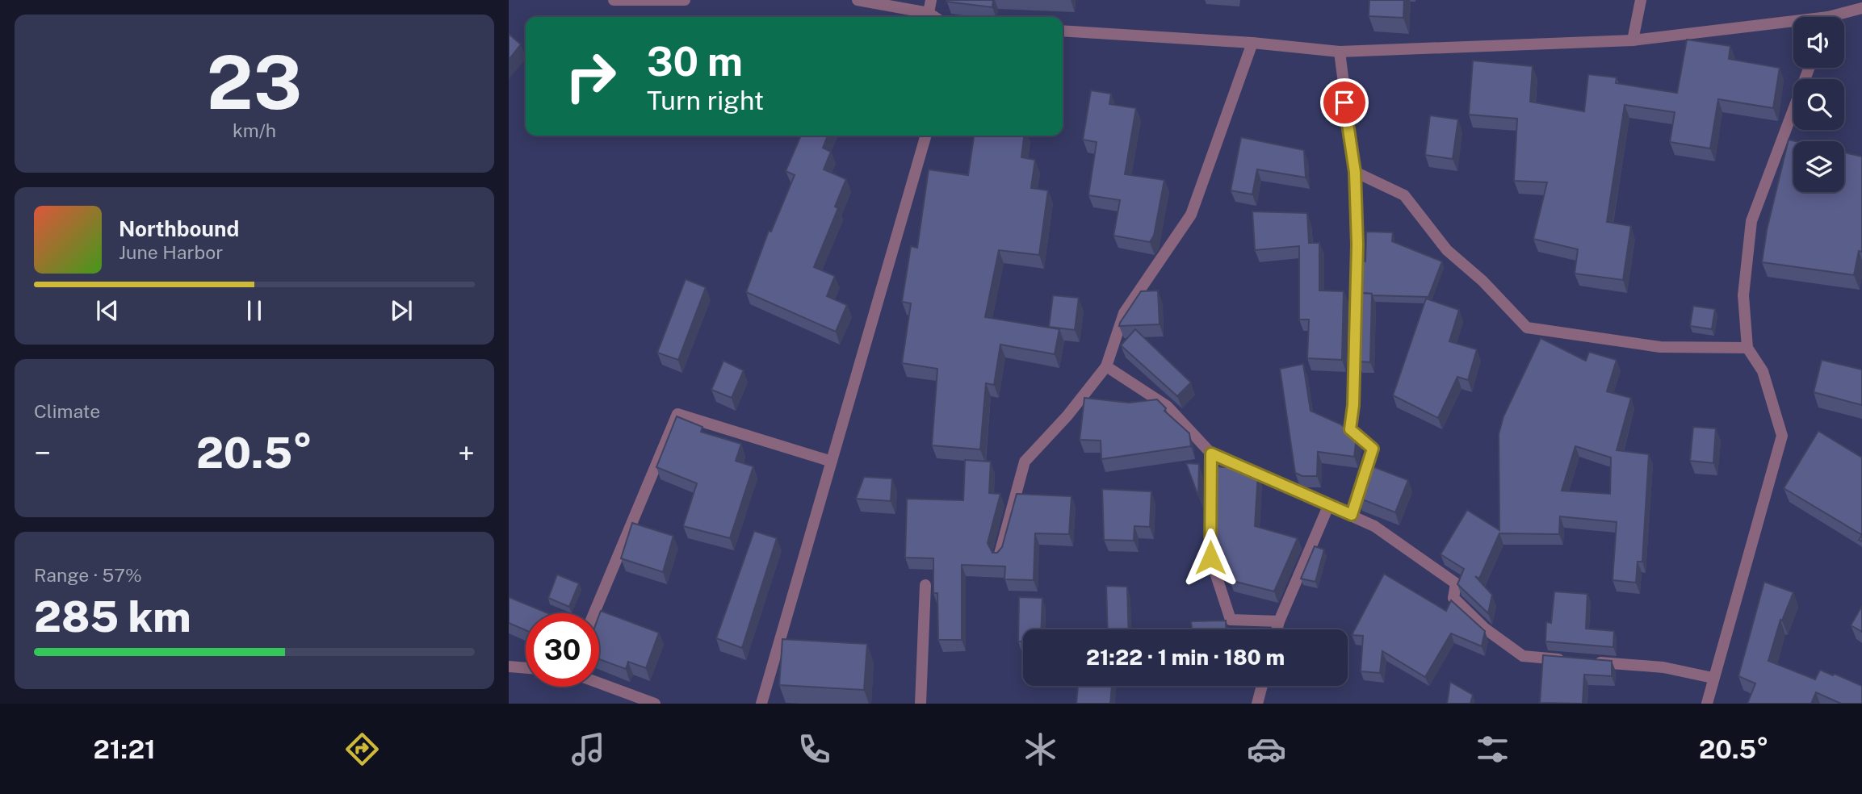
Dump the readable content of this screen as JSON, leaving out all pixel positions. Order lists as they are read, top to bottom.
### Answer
{
  "page": {
    "tile": [
      ["23", "km/h"],
      "Climate",
      ["Range · 57%", "285 km"]
    ],
    "turn": ["30 m", "Turn right"],
    "song": ["Northbound", "June Harbor"],
    "heat": ["−", "20.5°", "+"],
    "limit": "30",
    "trip": "21:22 · 1 min · 180 m",
    "tabs": ["21:21", "20.5°"]
  }
}
